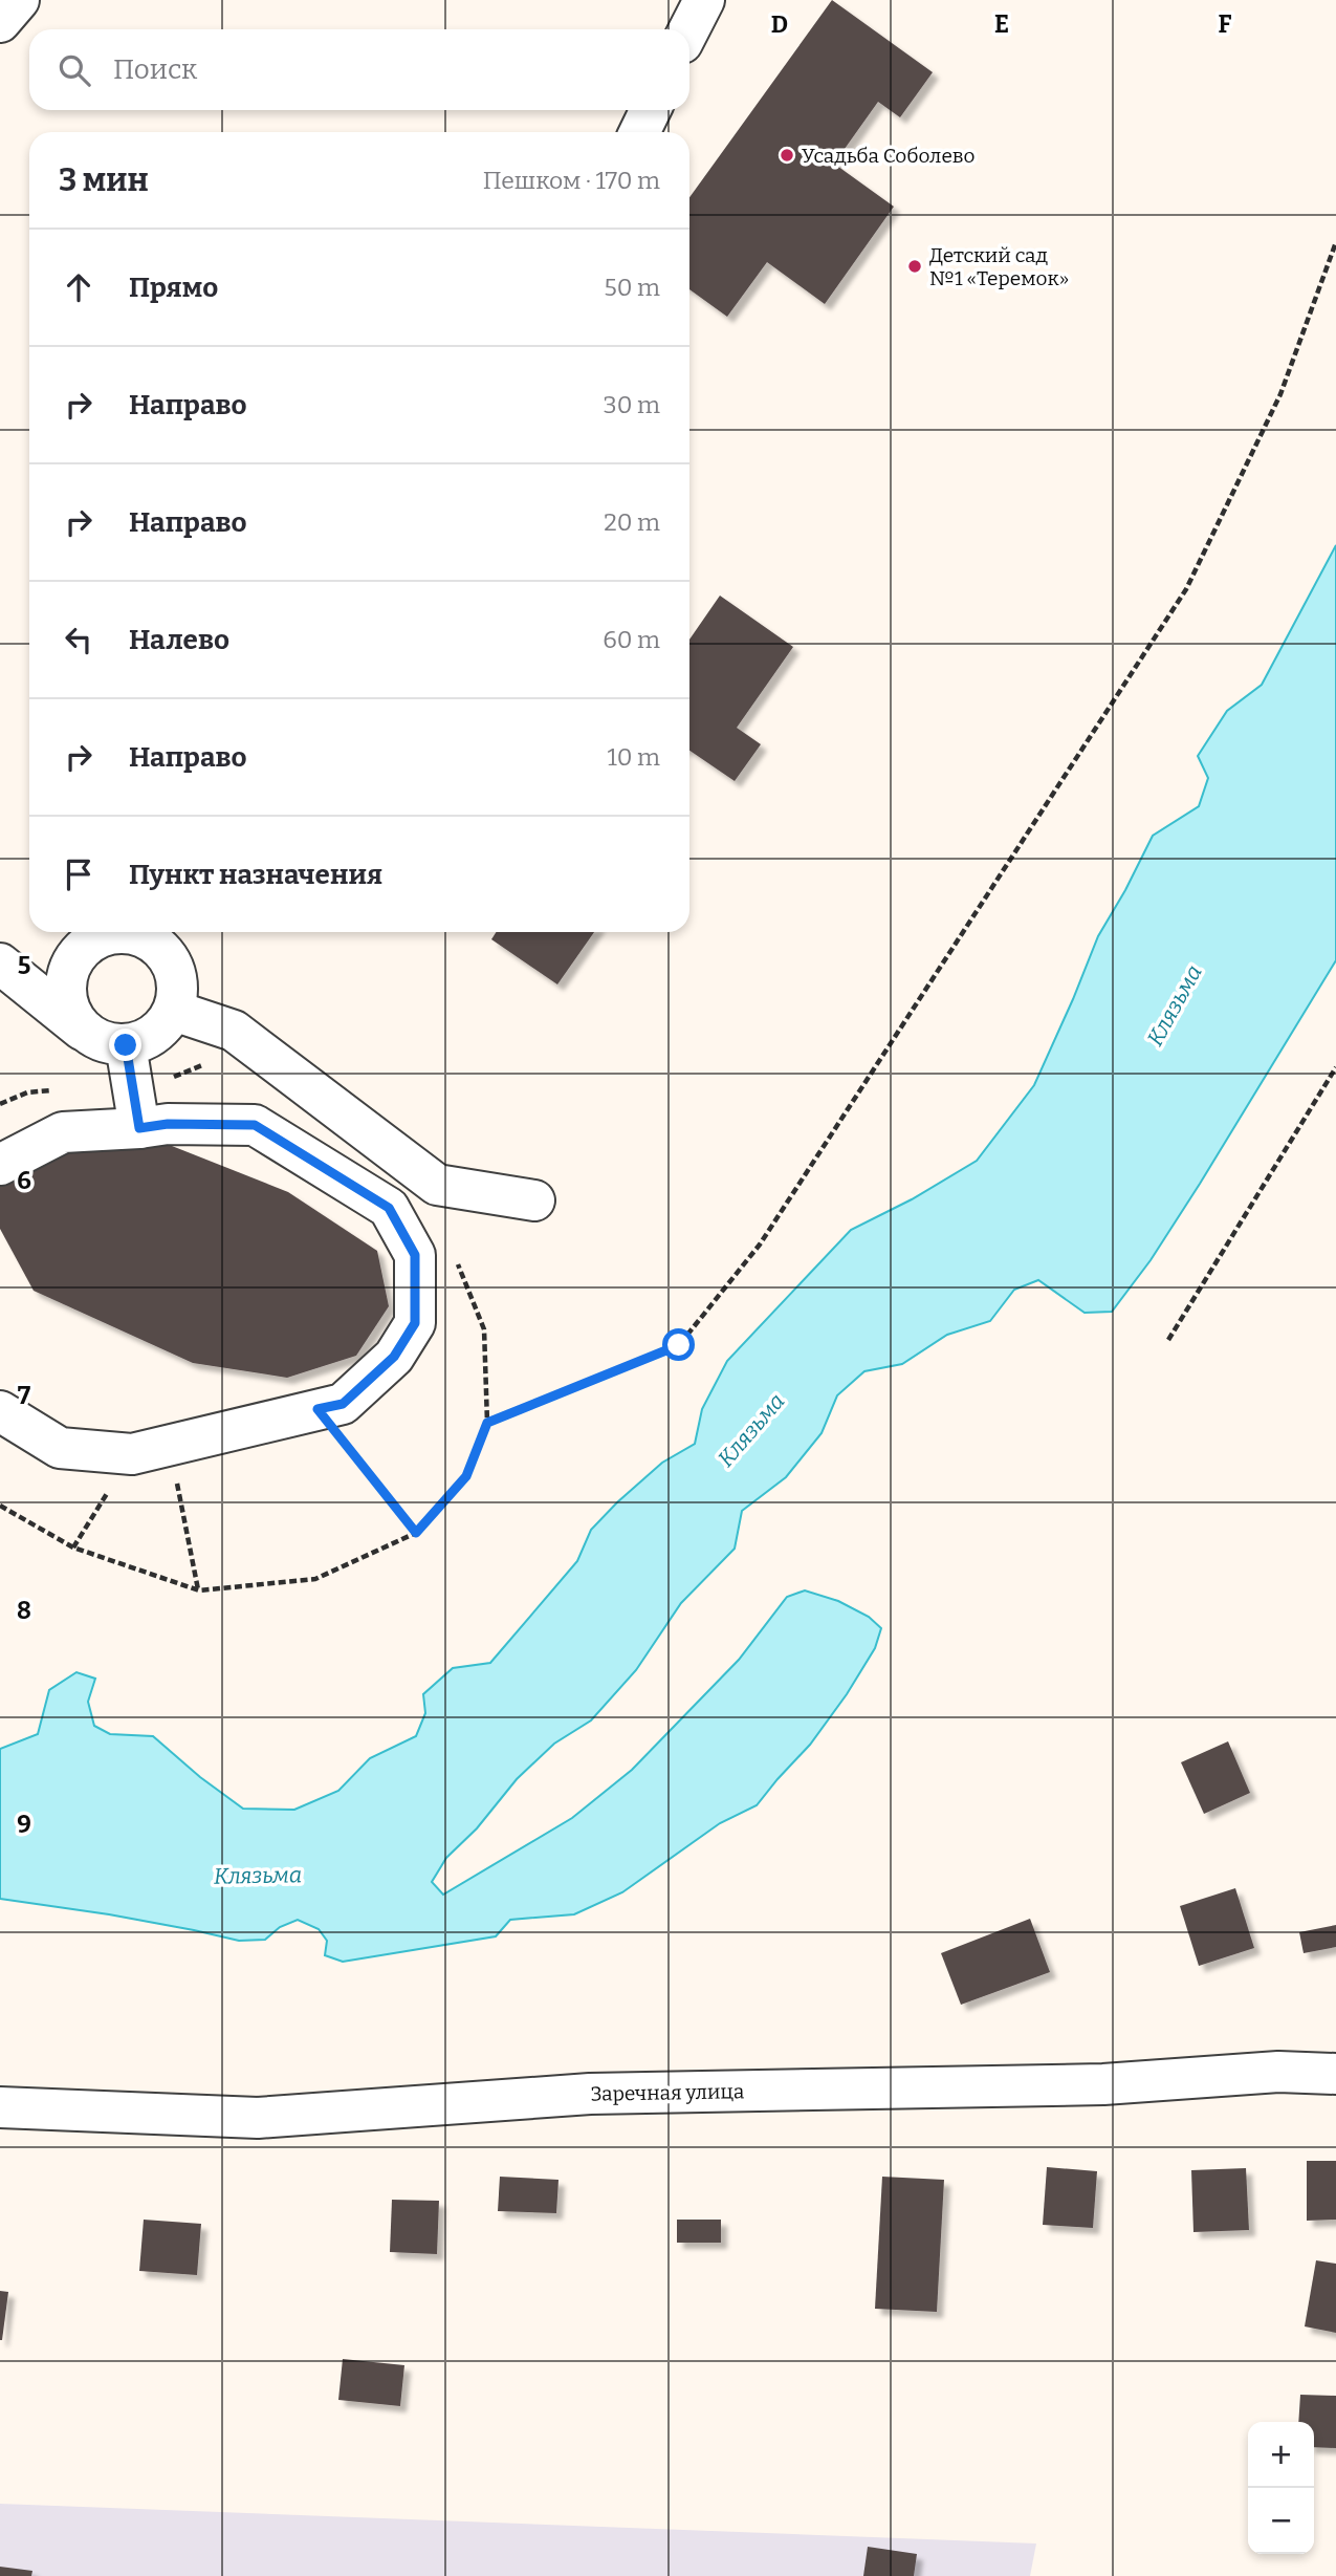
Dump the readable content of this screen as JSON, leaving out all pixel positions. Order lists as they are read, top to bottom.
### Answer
{
  "streets": {
    "street": ["Заречная улица"]
  },
  "water": ["Клязьма"],
  "places": ["Усадьба Соболево", "Детский сад №1 «Теремок»"],
  "page": {
    "search": "Поиск",
    "heading": ["3 мин", "Пешком · 170 m"],
    "list": [
      ["Прямо", "50 m"],
      ["Направо", "30 m"],
      ["Направо", "20 m"],
      ["Налево", "60 m"],
      ["Направо", "10 m"],
      "Пункт назначения"
    ],
    "map_buttons": ["+", "−"]
  },
  "grid": {
    "columns": ["D", "E", "F"],
    "rows": [
      "5",
      "6",
      "7",
      "8",
      "9"
    ]
  }
}
